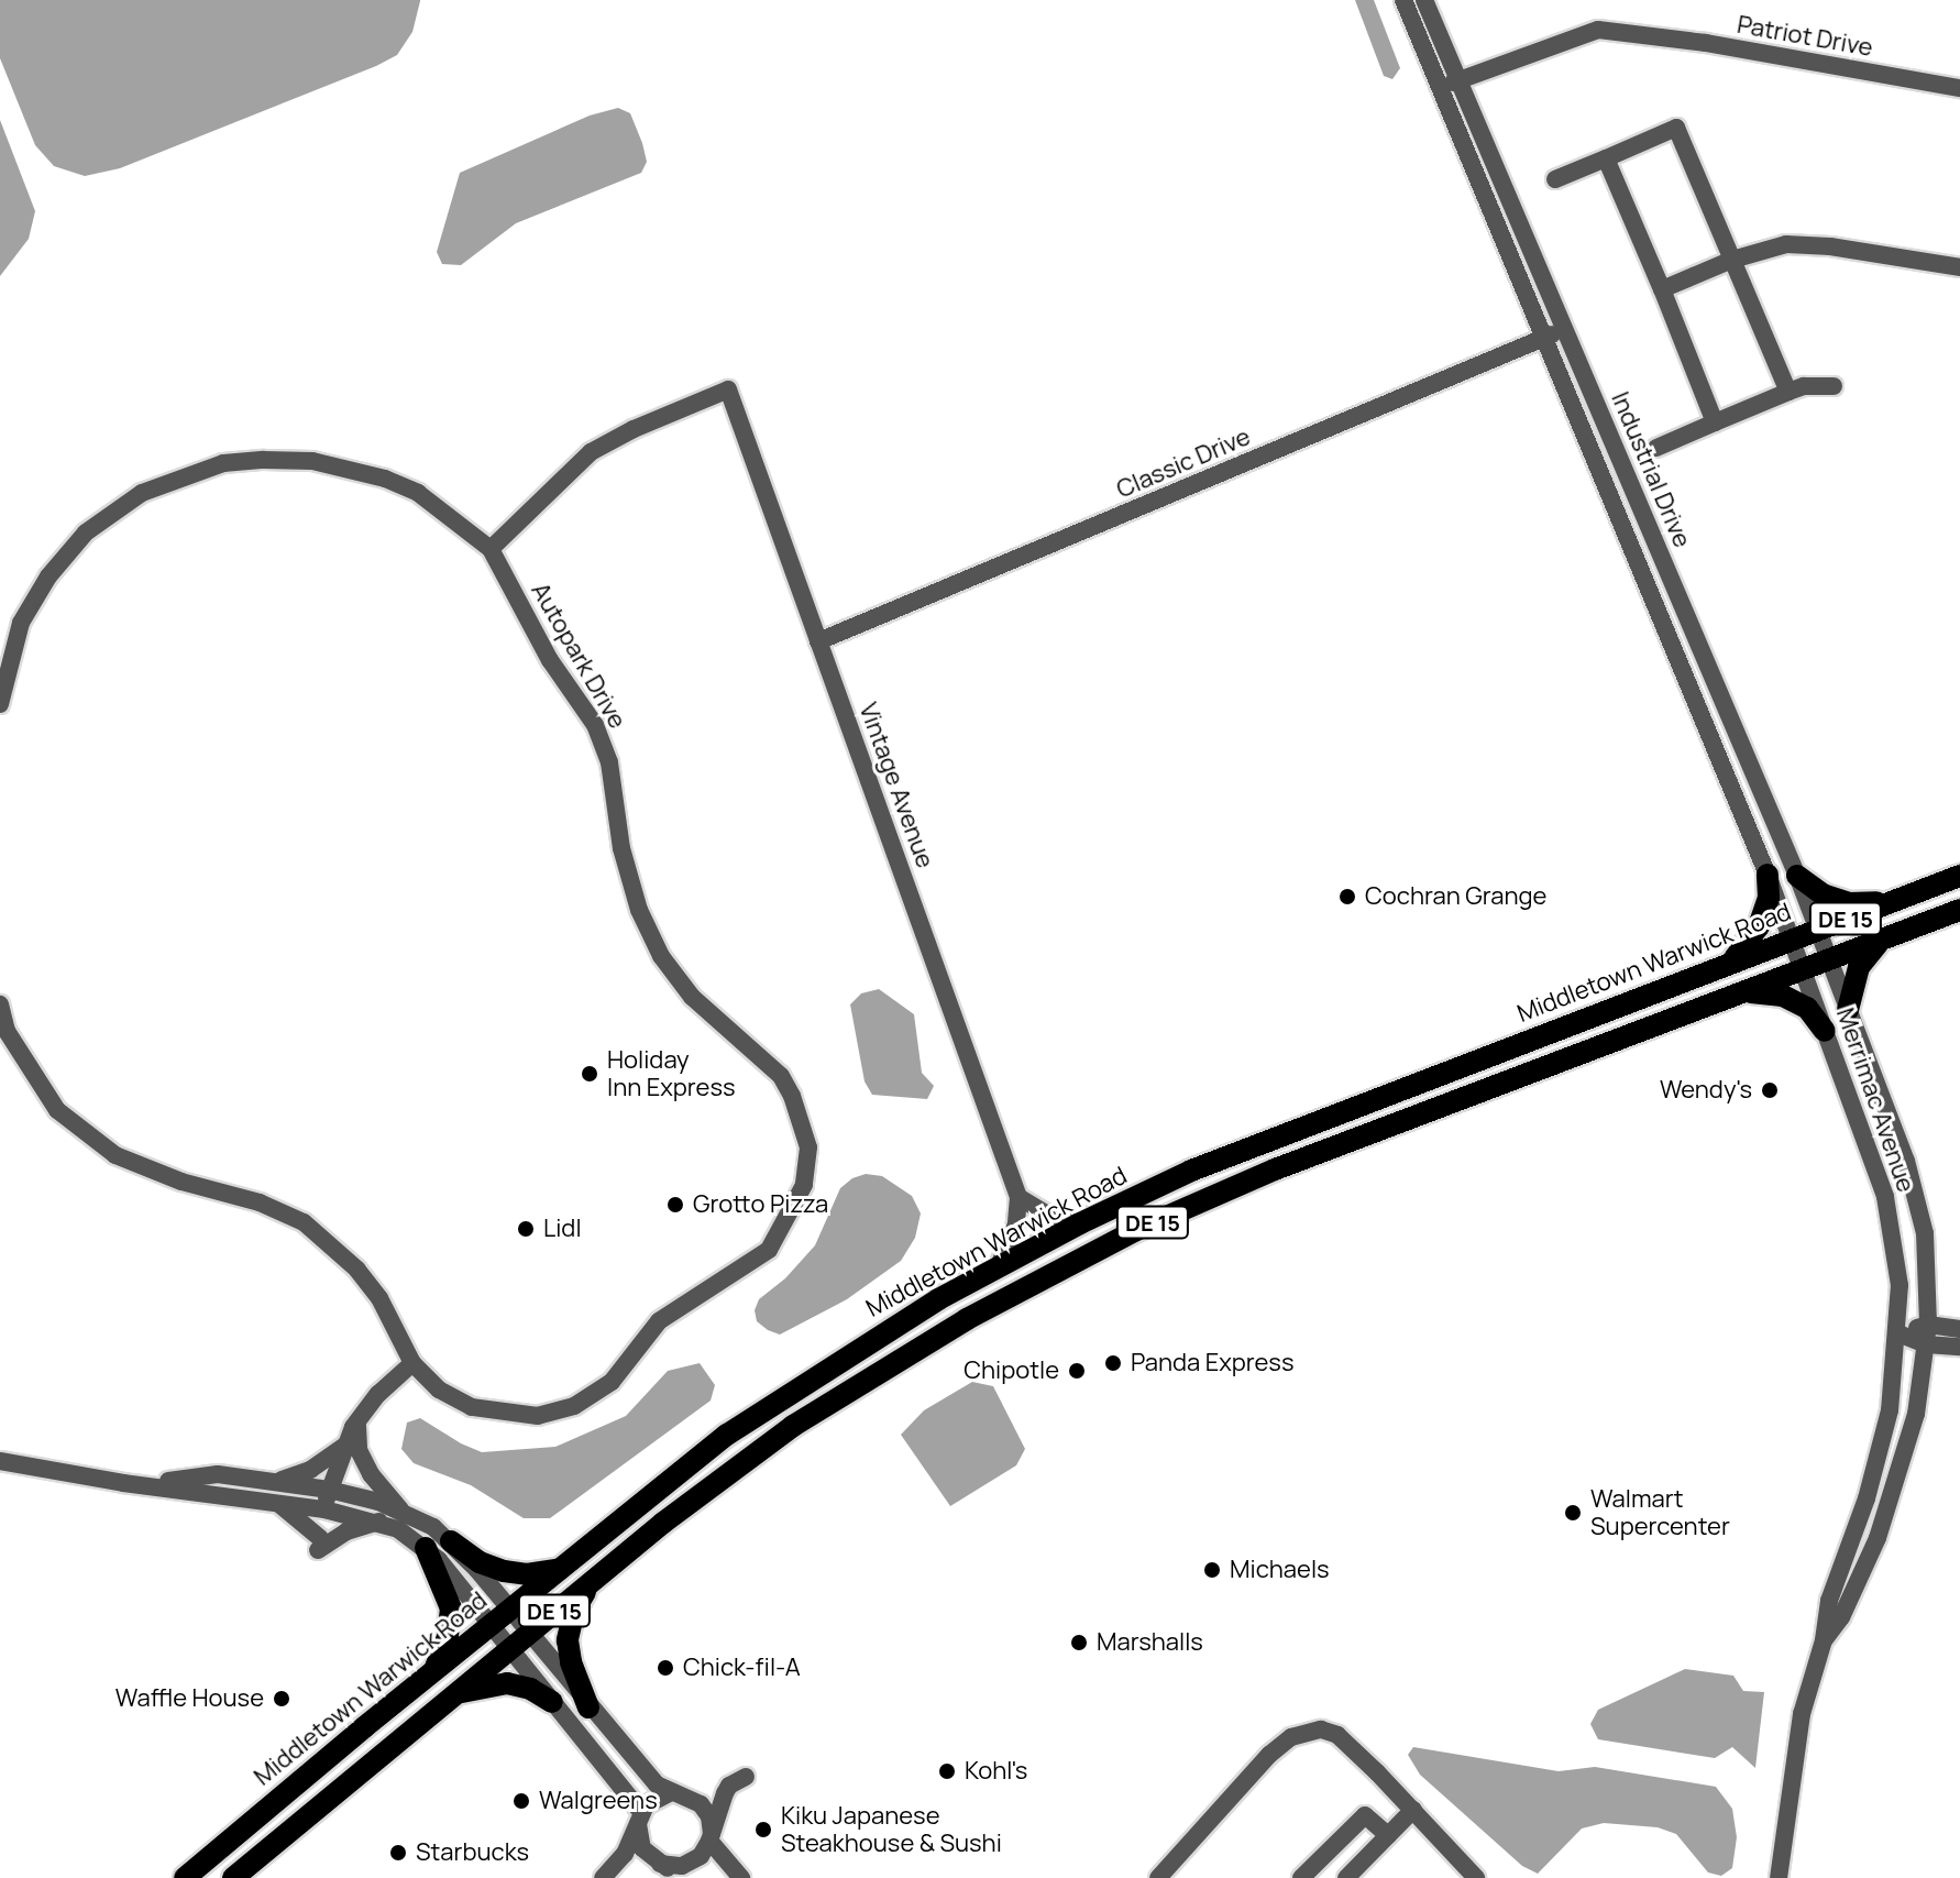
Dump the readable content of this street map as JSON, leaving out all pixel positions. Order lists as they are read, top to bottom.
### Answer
{
  "streets": {
    "main road": ["DE 15", "Middletown Warwick Road"],
    "street": [
      "Patriot Drive",
      "Classic Drive",
      "Industrial Drive",
      "Autopark Drive",
      "Vintage Avenue",
      "Merrimac Avenue"
    ]
  },
  "crossings": [
    ["Patriot Drive", "Industrial Drive"],
    ["Classic Drive", "Industrial Drive"],
    ["Classic Drive", "Vintage Avenue"],
    ["Industrial Drive", "DE 15"],
    ["Industrial Drive", "Middletown Warwick Road"],
    ["Industrial Drive", "Merrimac Avenue"],
    ["Autopark Drive", "Vintage Avenue"],
    ["DE 15", "Merrimac Avenue"],
    ["Middletown Warwick Road", "Merrimac Avenue"]
  ],
  "places": [
    "Cochran Grange",
    "Holiday Inn Express",
    "Wendy's",
    "Grotto Pizza",
    "Lidl",
    "Panda Express",
    "Chipotle",
    "Walmart Supercenter",
    "Michaels",
    "Marshalls",
    "Chick-fil-A",
    "Waffle House",
    "Kohl's",
    "Walgreens",
    "Kiku Japanese Steakhouse & Sushi",
    "Starbucks"
  ]
}
